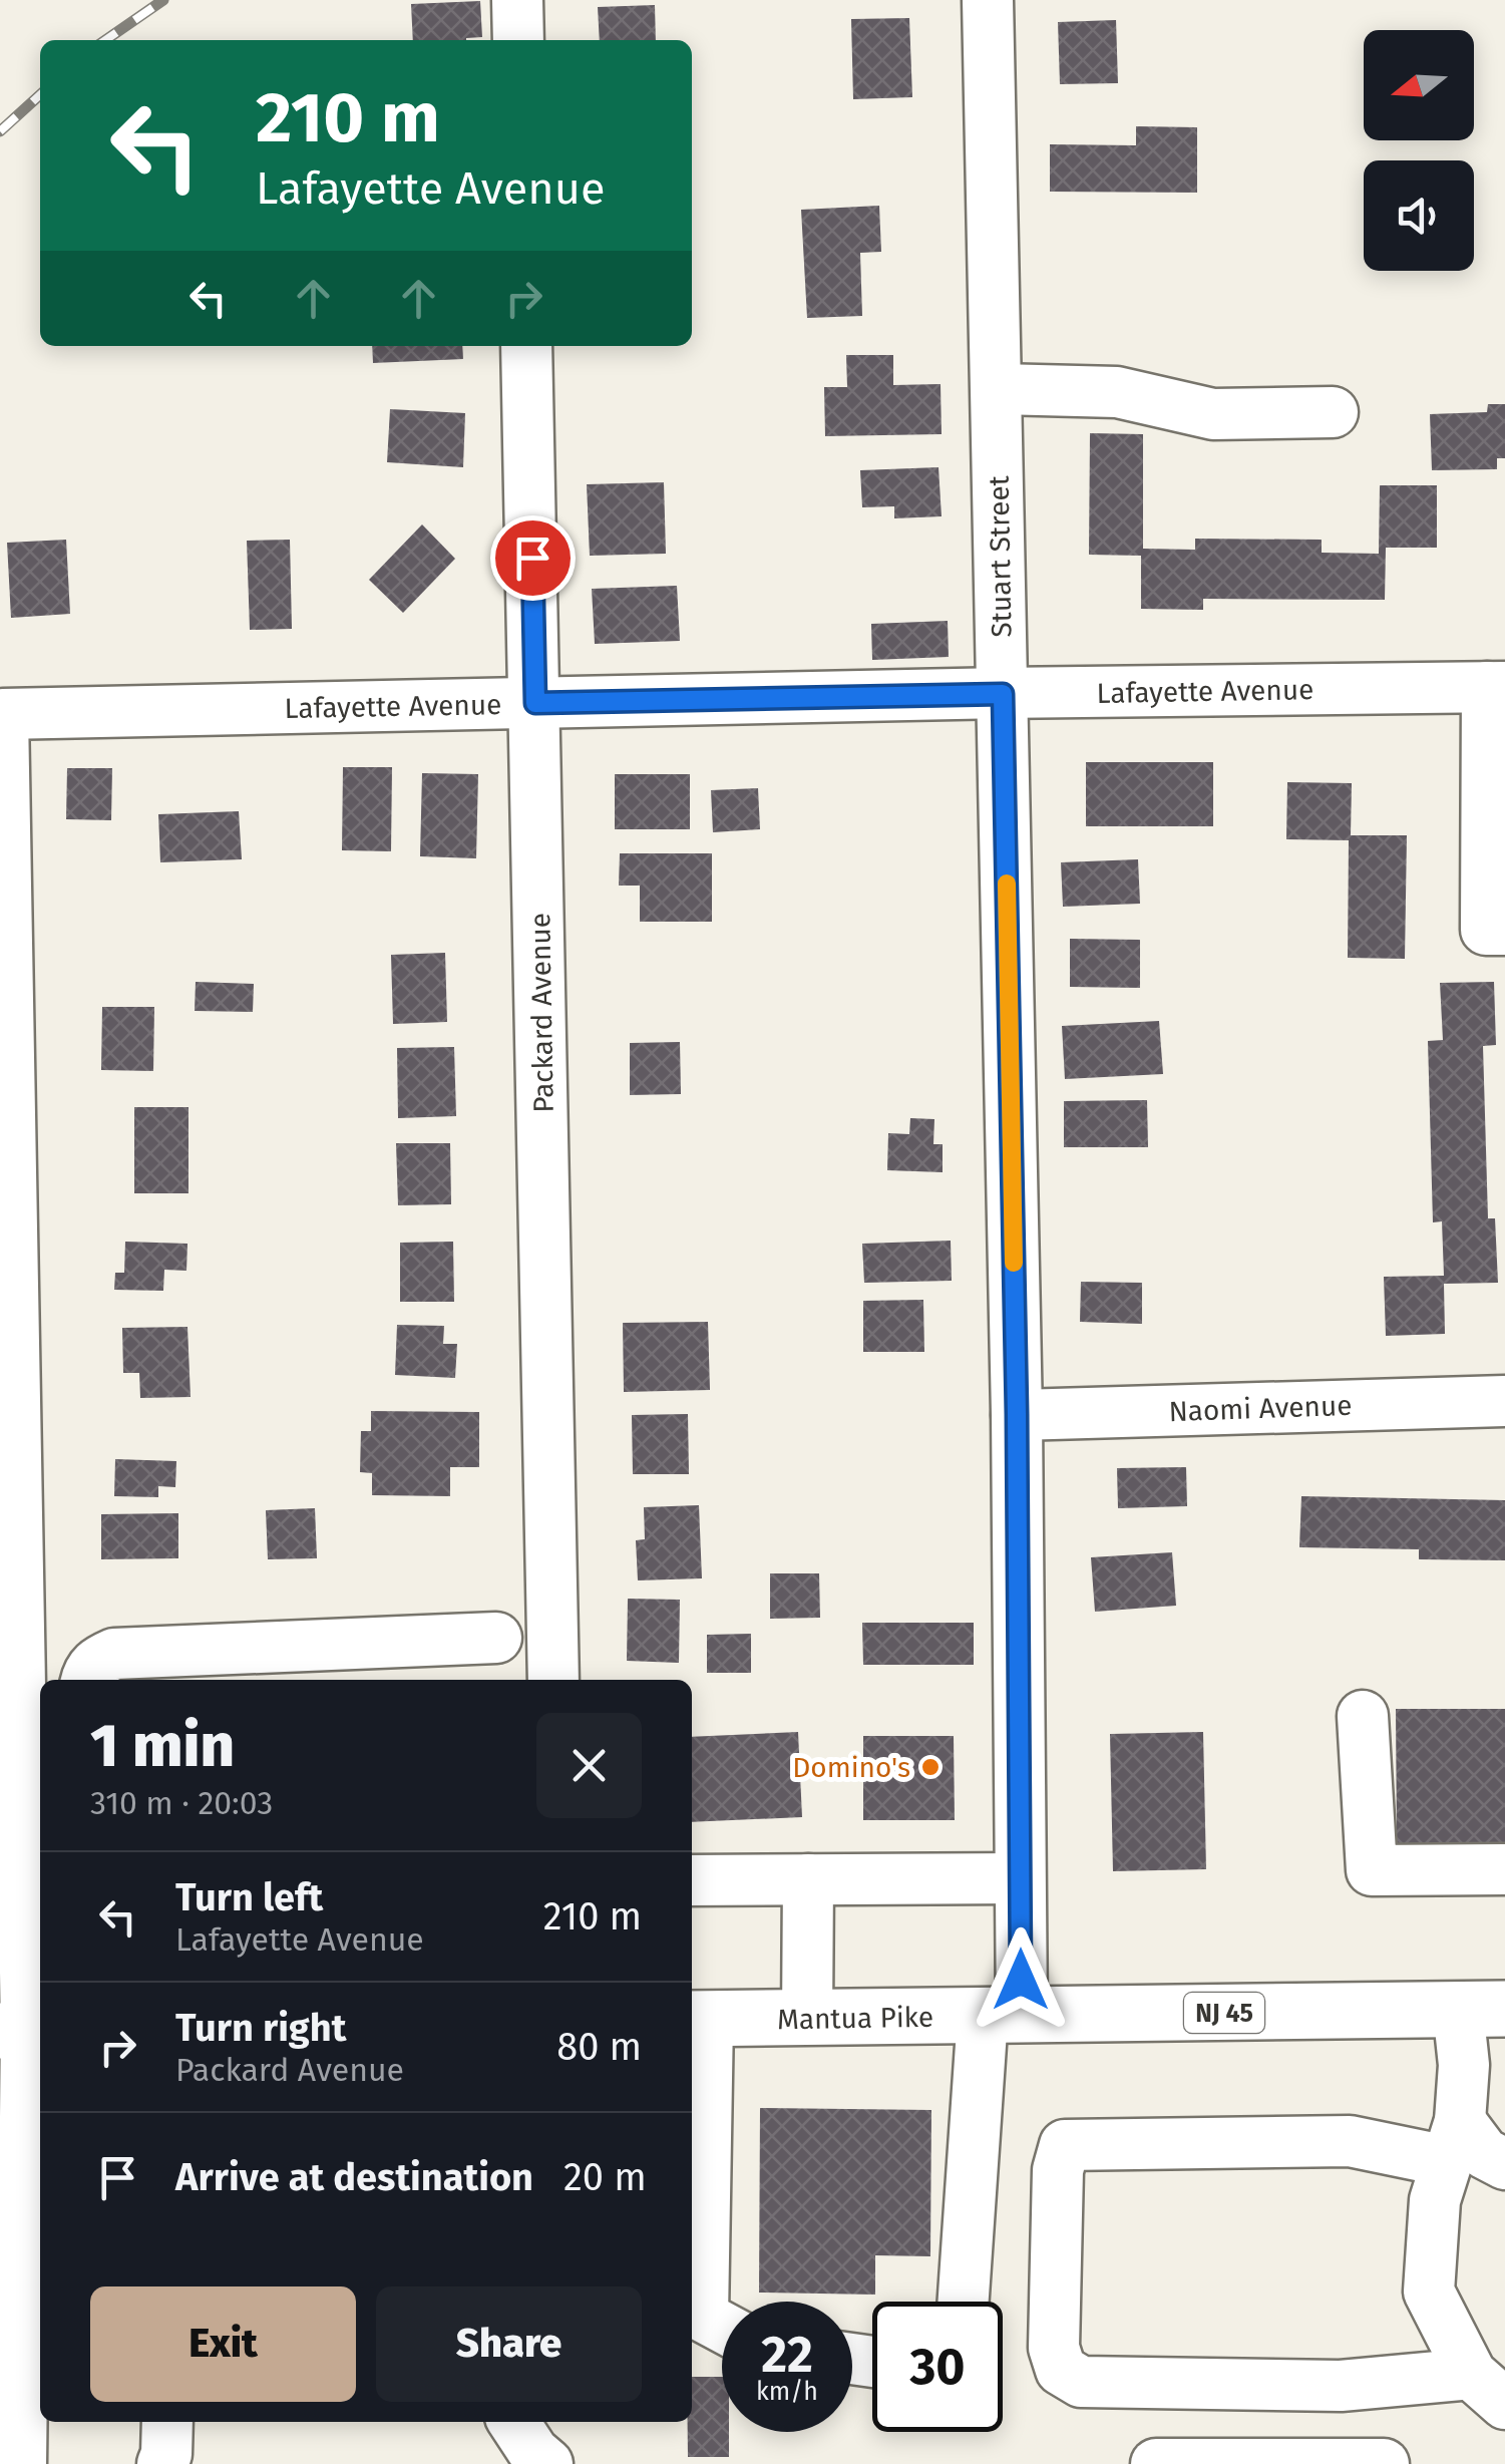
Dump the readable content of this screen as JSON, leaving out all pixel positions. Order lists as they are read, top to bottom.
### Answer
{
  "streets": {
    "main road": ["NJ 45", "Mantua Pike"],
    "street": [
      "Stuart Street",
      "Lafayette Avenue",
      "Packard Avenue",
      "Naomi Avenue"
    ]
  },
  "crossings": [
    ["Stuart Street", "Lafayette Avenue"],
    ["Stuart Street", "Naomi Avenue"],
    ["Stuart Street", "Mantua Pike"],
    ["Lafayette Avenue", "Packard Avenue"]
  ],
  "places": ["Domino's"],
  "north": "left",
  "page": {
    "turn": ["210 m", "Lafayette Avenue"],
    "heading": ["1 min", "310 m · 20:03"],
    "list": [
      {
        "name": "Turn left",
        "note": "Lafayette Avenue",
        "value": "210 m"
      },
      {
        "name": "Turn right",
        "note": "Packard Avenue",
        "value": "80 m"
      },
      {
        "name": "Arrive at destination",
        "value": "20 m"
      }
    ],
    "buttons": ["Exit", "Share"],
    "speed": "22 km/h",
    "limit": "30"
  }
}
